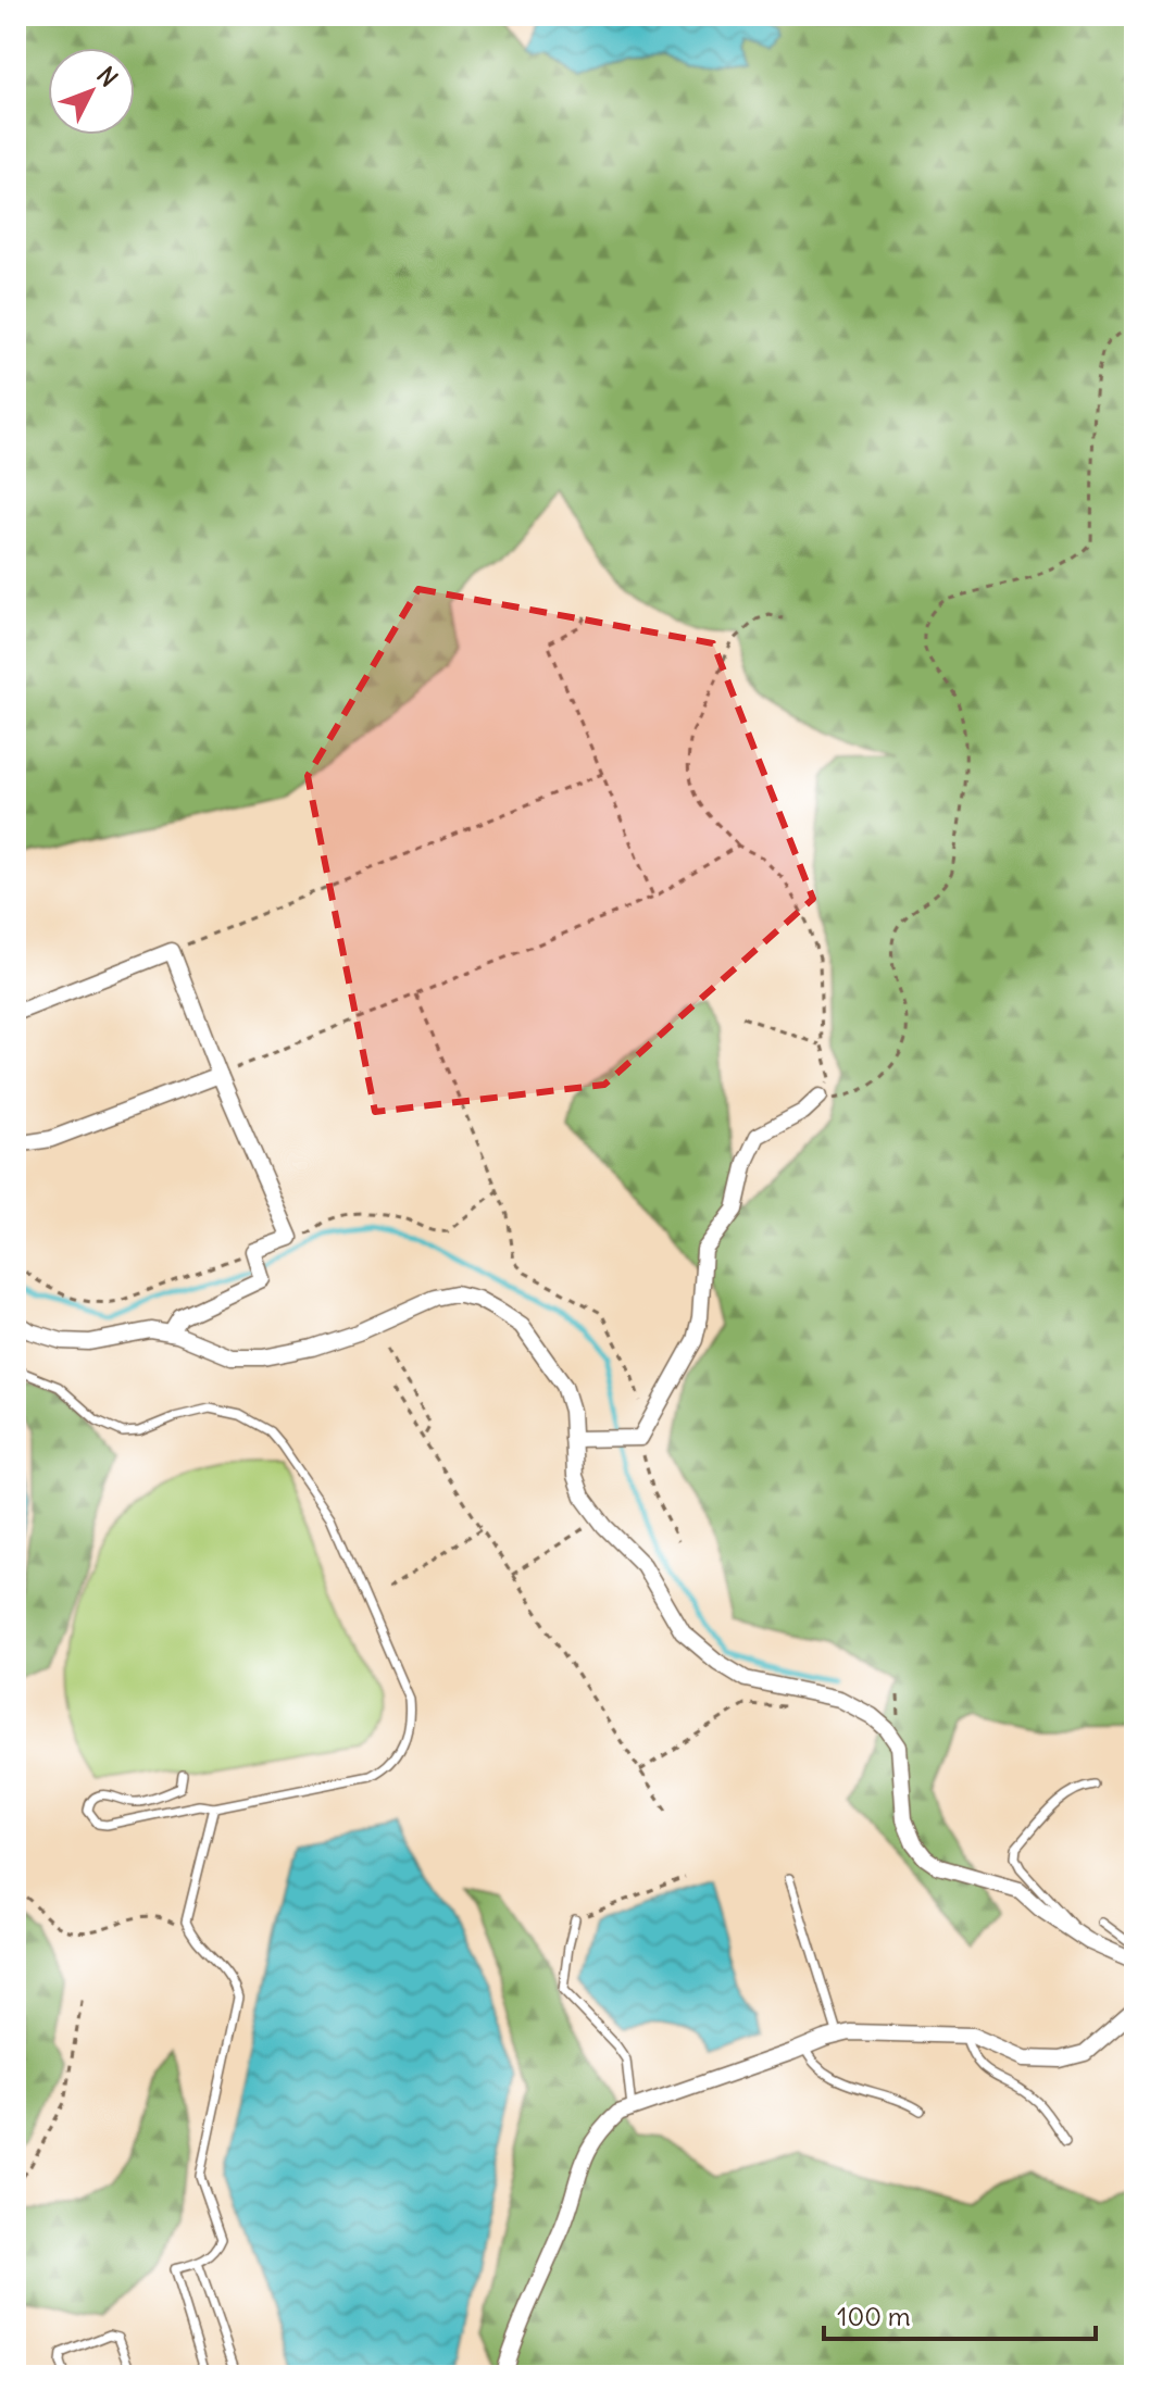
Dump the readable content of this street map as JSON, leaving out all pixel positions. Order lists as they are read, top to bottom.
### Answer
{
  "scale_bar": "100 m",
  "north": "top right"
}
